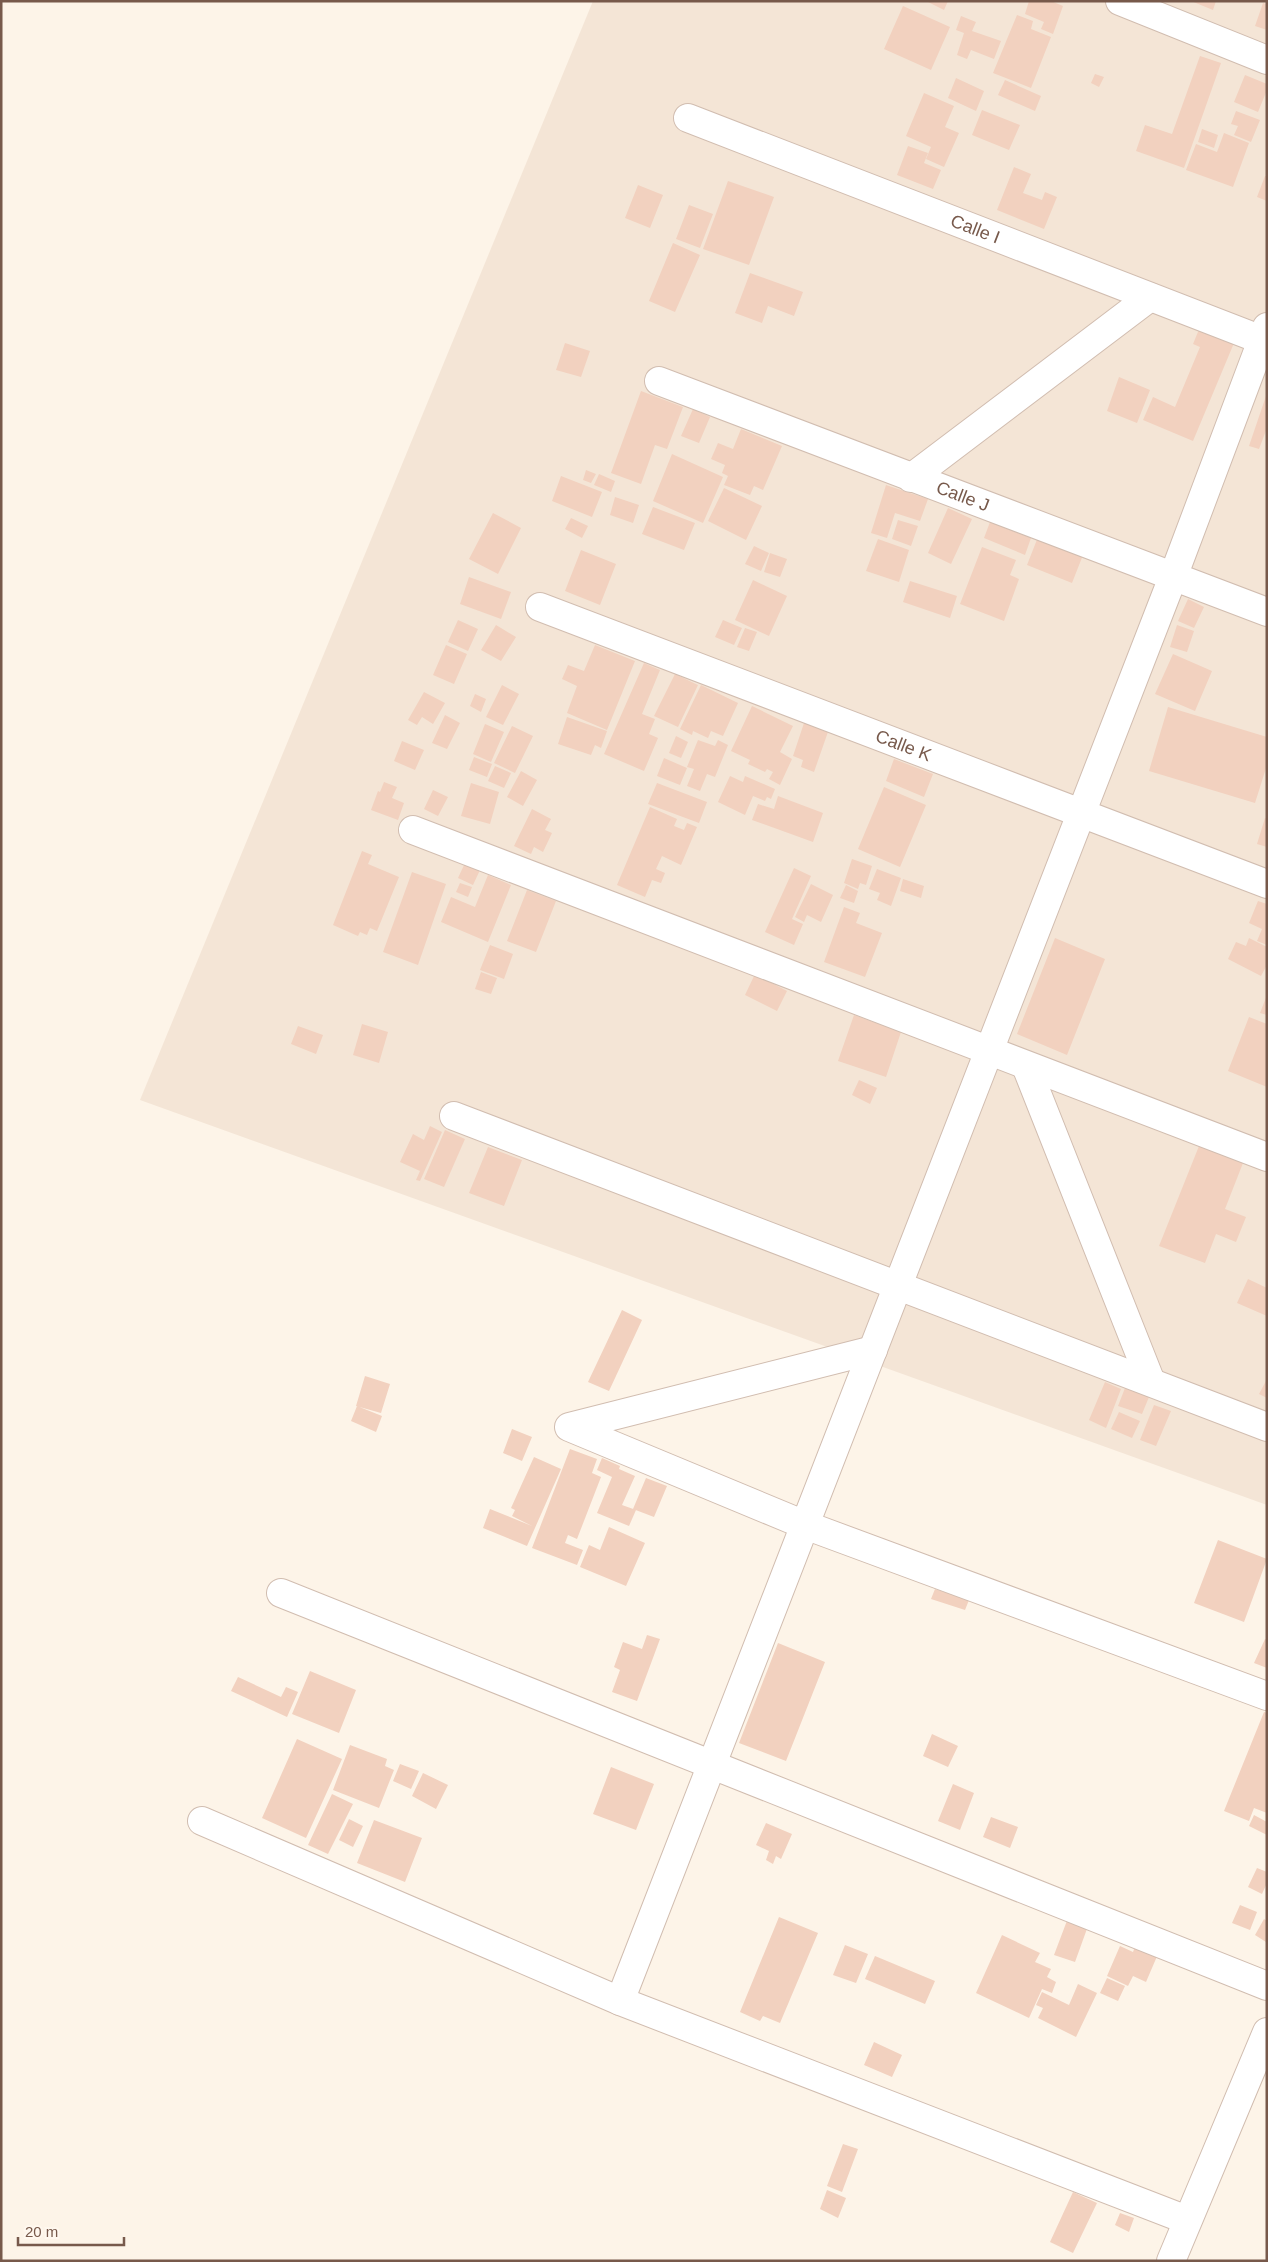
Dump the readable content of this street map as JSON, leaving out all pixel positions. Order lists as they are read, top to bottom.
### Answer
{
  "streets": {
    "street": ["Calle I", "Calle J", "Calle K"]
  },
  "scale_bar": "20 m"
}
